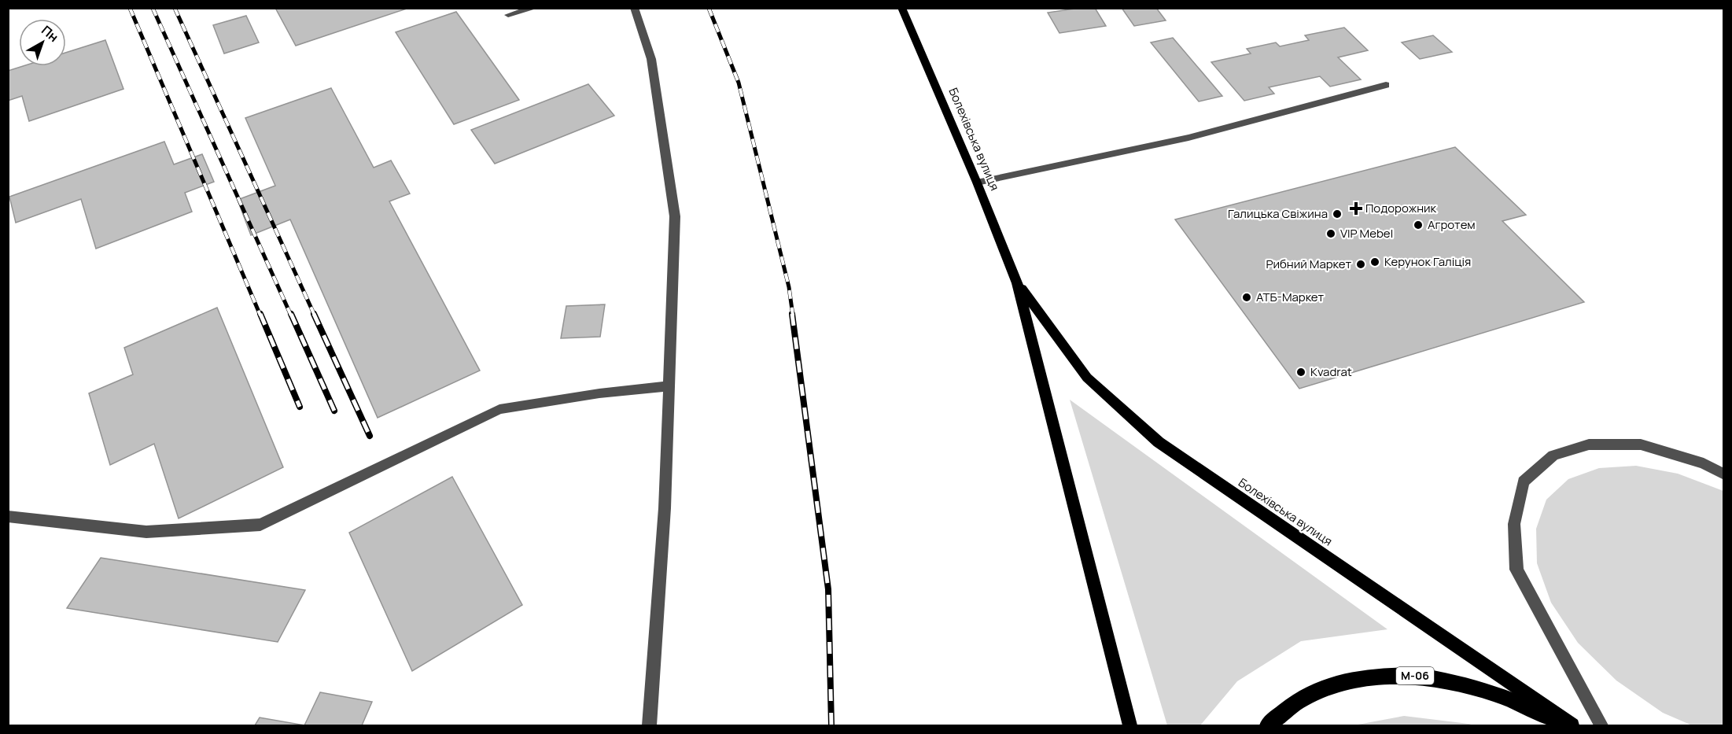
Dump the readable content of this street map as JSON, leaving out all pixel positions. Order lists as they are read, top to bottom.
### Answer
{
  "streets": {
    "highway": ["М-06"],
    "main road": ["Болехівська вулиця"]
  },
  "places": {
    "health": ["Подорожник"],
    "other": [
      "Галицька Свіжина",
      "Агротем",
      "VIP Mebel",
      "Керунок Галіція",
      "Рибний Маркет",
      "АТБ-Маркет",
      "Kvadrat"
    ]
  },
  "north": "top right"
}
